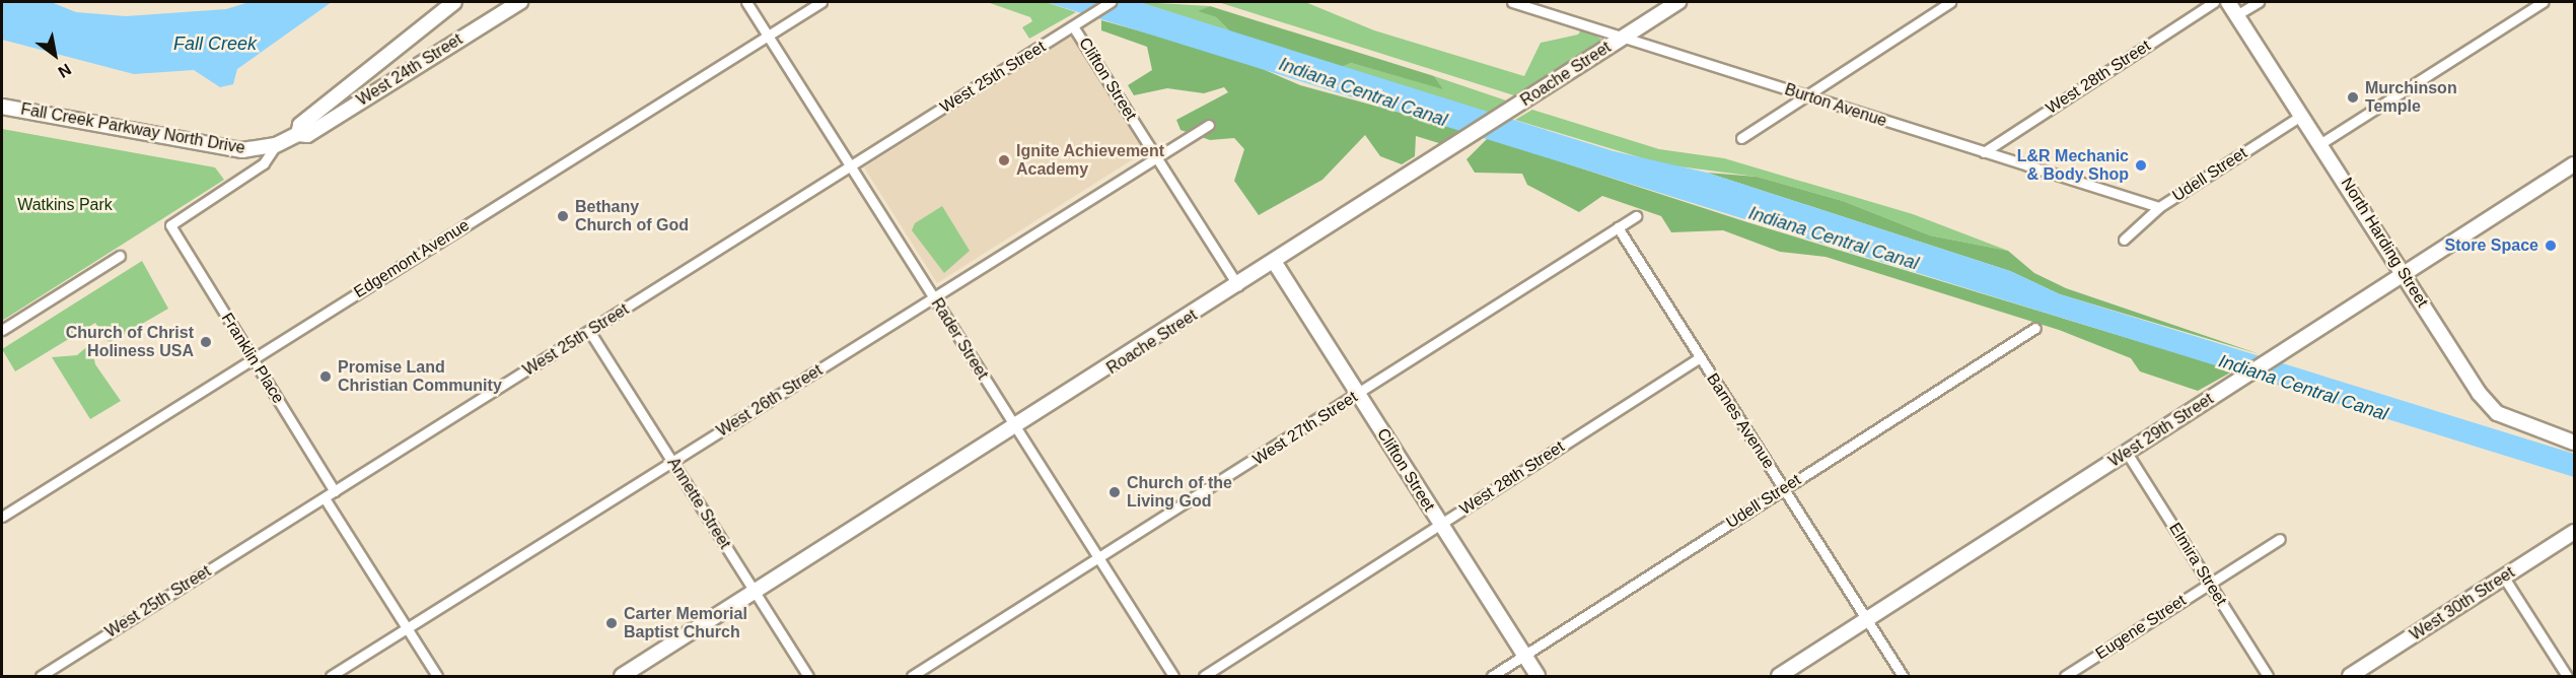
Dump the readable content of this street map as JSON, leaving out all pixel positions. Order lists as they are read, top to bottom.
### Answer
{
  "streets": {
    "street": [
      "West 24th Street",
      "Roache Street",
      "West 25th Street",
      "West 28th Street",
      "Clifton Street",
      "Burton Avenue",
      "Fall Creek Parkway North Drive",
      "Udell Street",
      "North Harding Street",
      "Edgemont Avenue",
      "Rader Street",
      "Franklin Place",
      "West 26th Street",
      "Barnes Avenue",
      "West 27th Street",
      "West 29th Street",
      "Annette Street",
      "Elmira Street",
      "West 30th Street",
      "Eugene Street"
    ]
  },
  "crossings": [
    ["West 24th Street", "Fall Creek Parkway North Drive"],
    ["Roache Street", "Clifton Street"],
    ["Roache Street", "Burton Avenue"],
    ["Roache Street", "Rader Street"],
    ["Roache Street", "Annette Street"],
    ["West 25th Street", "Clifton Street"],
    ["West 25th Street", "Rader Street"],
    ["West 25th Street", "Franklin Place"],
    ["West 25th Street", "Annette Street"],
    ["West 28th Street", "Clifton Street"],
    ["West 28th Street", "Burton Avenue"],
    ["West 28th Street", "Barnes Avenue"],
    ["Clifton Street", "Udell Street"],
    ["Clifton Street", "West 26th Street"],
    ["Clifton Street", "West 27th Street"],
    ["Burton Avenue", "Udell Street"],
    ["Fall Creek Parkway North Drive", "Franklin Place"],
    ["Udell Street", "North Harding Street"],
    ["Udell Street", "Barnes Avenue"],
    ["North Harding Street", "West 29th Street"],
    ["Edgemont Avenue", "Rader Street"],
    ["Edgemont Avenue", "Franklin Place"],
    ["Rader Street", "West 26th Street"],
    ["Rader Street", "West 27th Street"],
    ["West 26th Street", "Annette Street"],
    ["Barnes Avenue", "West 27th Street"],
    ["Barnes Avenue", "West 29th Street"],
    ["West 29th Street", "Elmira Street"],
    ["Elmira Street", "Eugene Street"]
  ],
  "water": ["Fall Creek", "Indiana Central Canal"],
  "parks": ["Watkins Park"],
  "places": [
    "Murchinson Temple",
    "Ignite Achievement Academy",
    "L&R Mechanic & Body Shop",
    "Bethany Church of God",
    "Store Space",
    "Church of Christ Holiness USA",
    "Promise Land Christian Community",
    "Church of the Living God",
    "Carter Memorial Baptist Church"
  ],
  "north": "bottom right"
}
